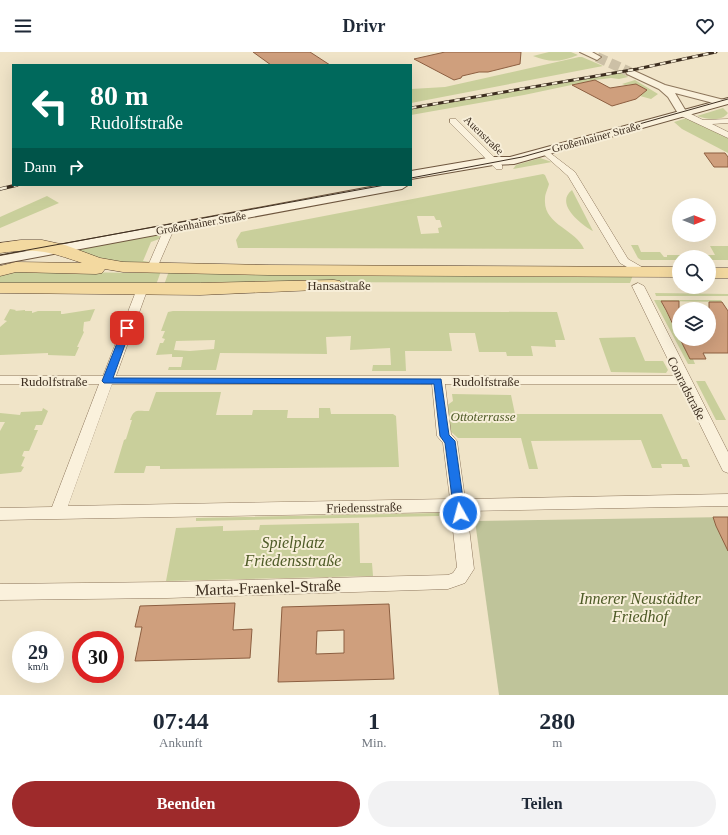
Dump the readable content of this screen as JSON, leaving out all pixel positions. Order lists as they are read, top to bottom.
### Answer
{
  "streets": {
    "main road": ["Großenhainer Straße", "Hansastraße"],
    "street": [
      "Auenstraße",
      "Rudolfstraße",
      "Conradstraße",
      "Friedensstraße",
      "Marta-Fraenkel-Straße"
    ]
  },
  "crossings": [
    ["Auenstraße", "Großenhainer Straße"],
    ["Großenhainer Straße", "Hansastraße"],
    ["Hansastraße", "Conradstraße"],
    ["Rudolfstraße", "Conradstraße"],
    ["Rudolfstraße", "Marta-Fraenkel-Straße"],
    ["Friedensstraße", "Marta-Fraenkel-Straße"]
  ],
  "parks": ["Ottoterrasse", "Spielplatz Friedensstraße", "Innerer Neustädter Friedhof"],
  "north": "right",
  "page": {
    "header": "Drivr",
    "turn": ["80 m", "Rudolfstraße"],
    "then": "Dann",
    "speed": "29 km/h",
    "limit": "30",
    "eta": [
      "07:44",
      "Ankunft",
      "1",
      "Min.",
      "280",
      "m"
    ],
    "buttons": ["Beenden", "Teilen"]
  }
}
